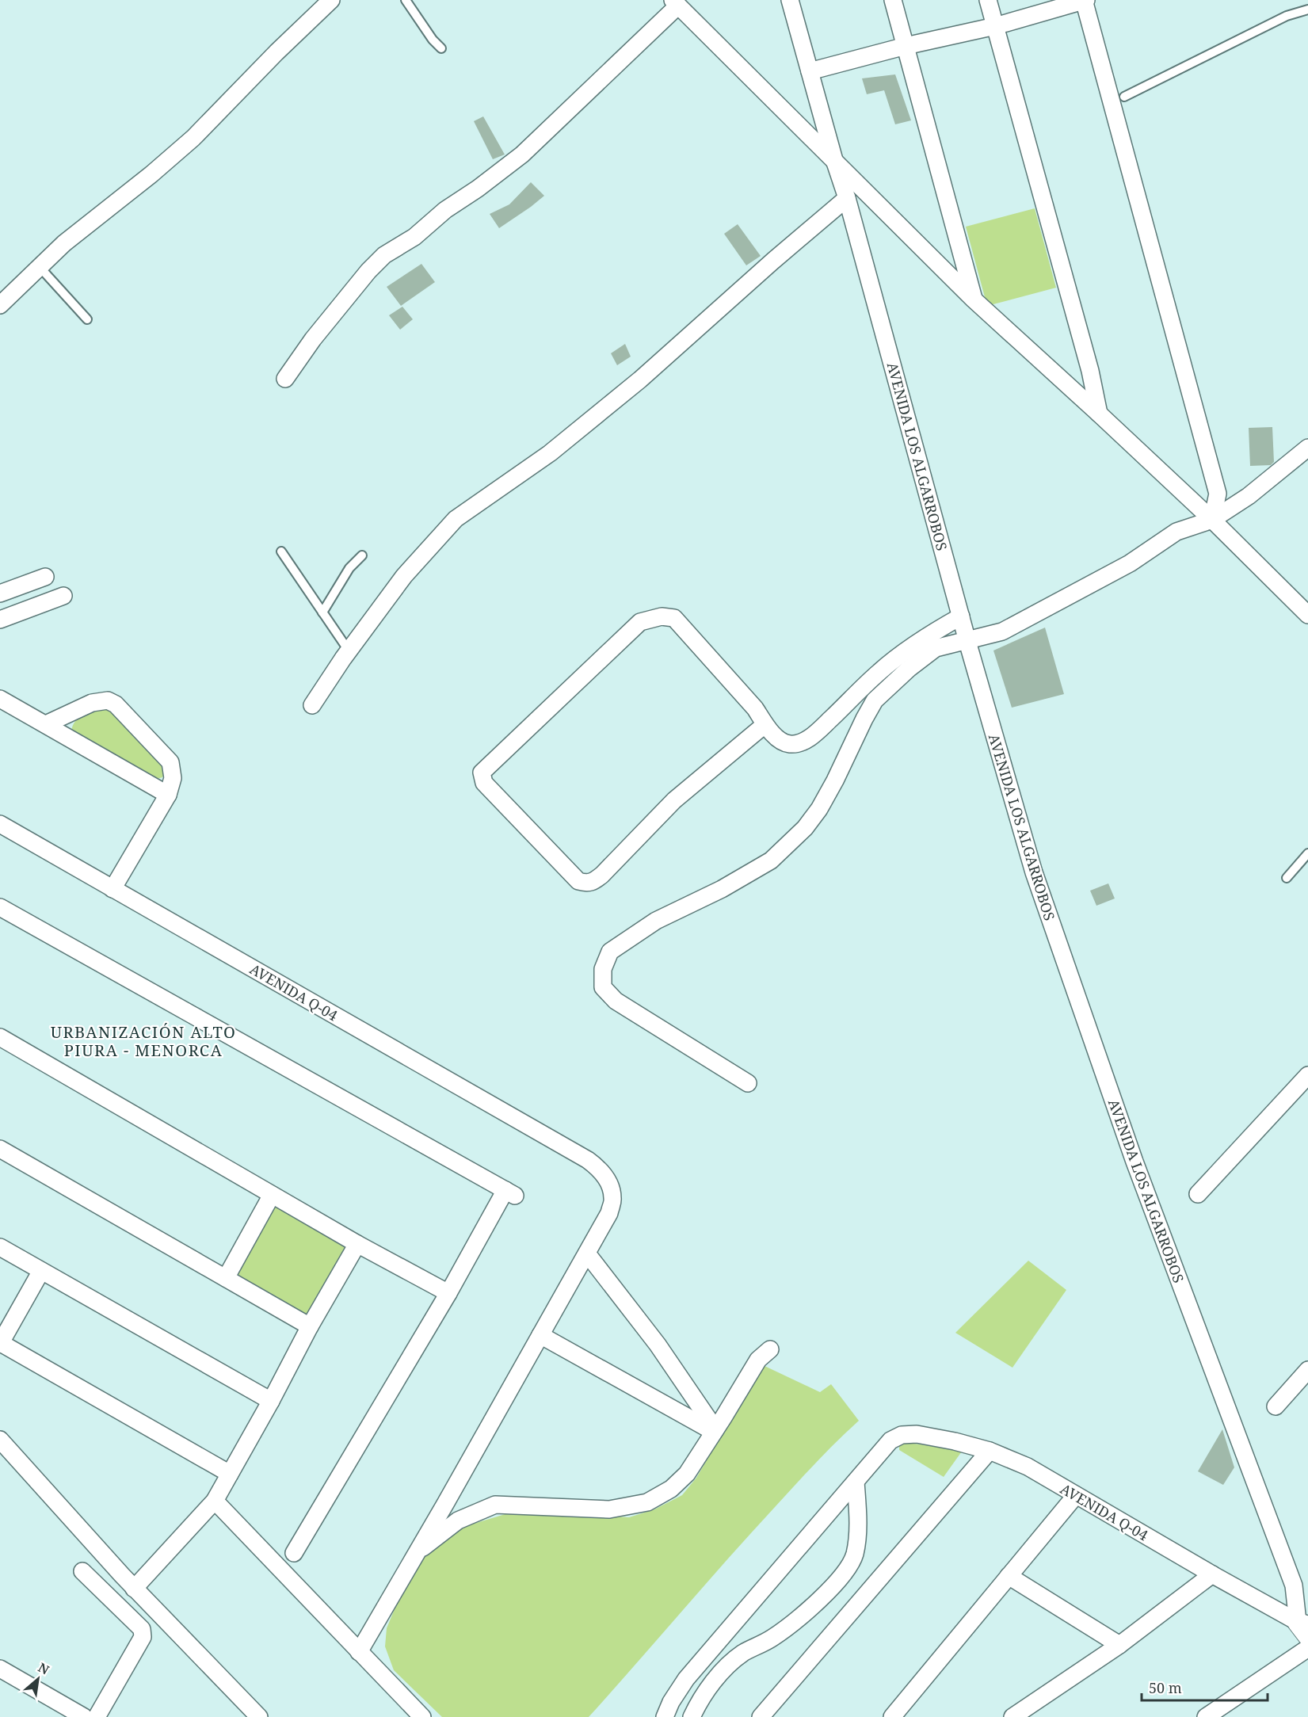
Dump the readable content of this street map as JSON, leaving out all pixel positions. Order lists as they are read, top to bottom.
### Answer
{
  "streets": {
    "street": ["AVENIDA LOS ALGARROBOS", "AVENIDA Q-04"]
  },
  "crossings": [
    ["AVENIDA LOS ALGARROBOS", "AVENIDA Q-04"]
  ],
  "districts": ["URBANIZACIÓN ALTO PIURA - MENORCA"],
  "scale_bar": "50 m",
  "north": "top right"
}
